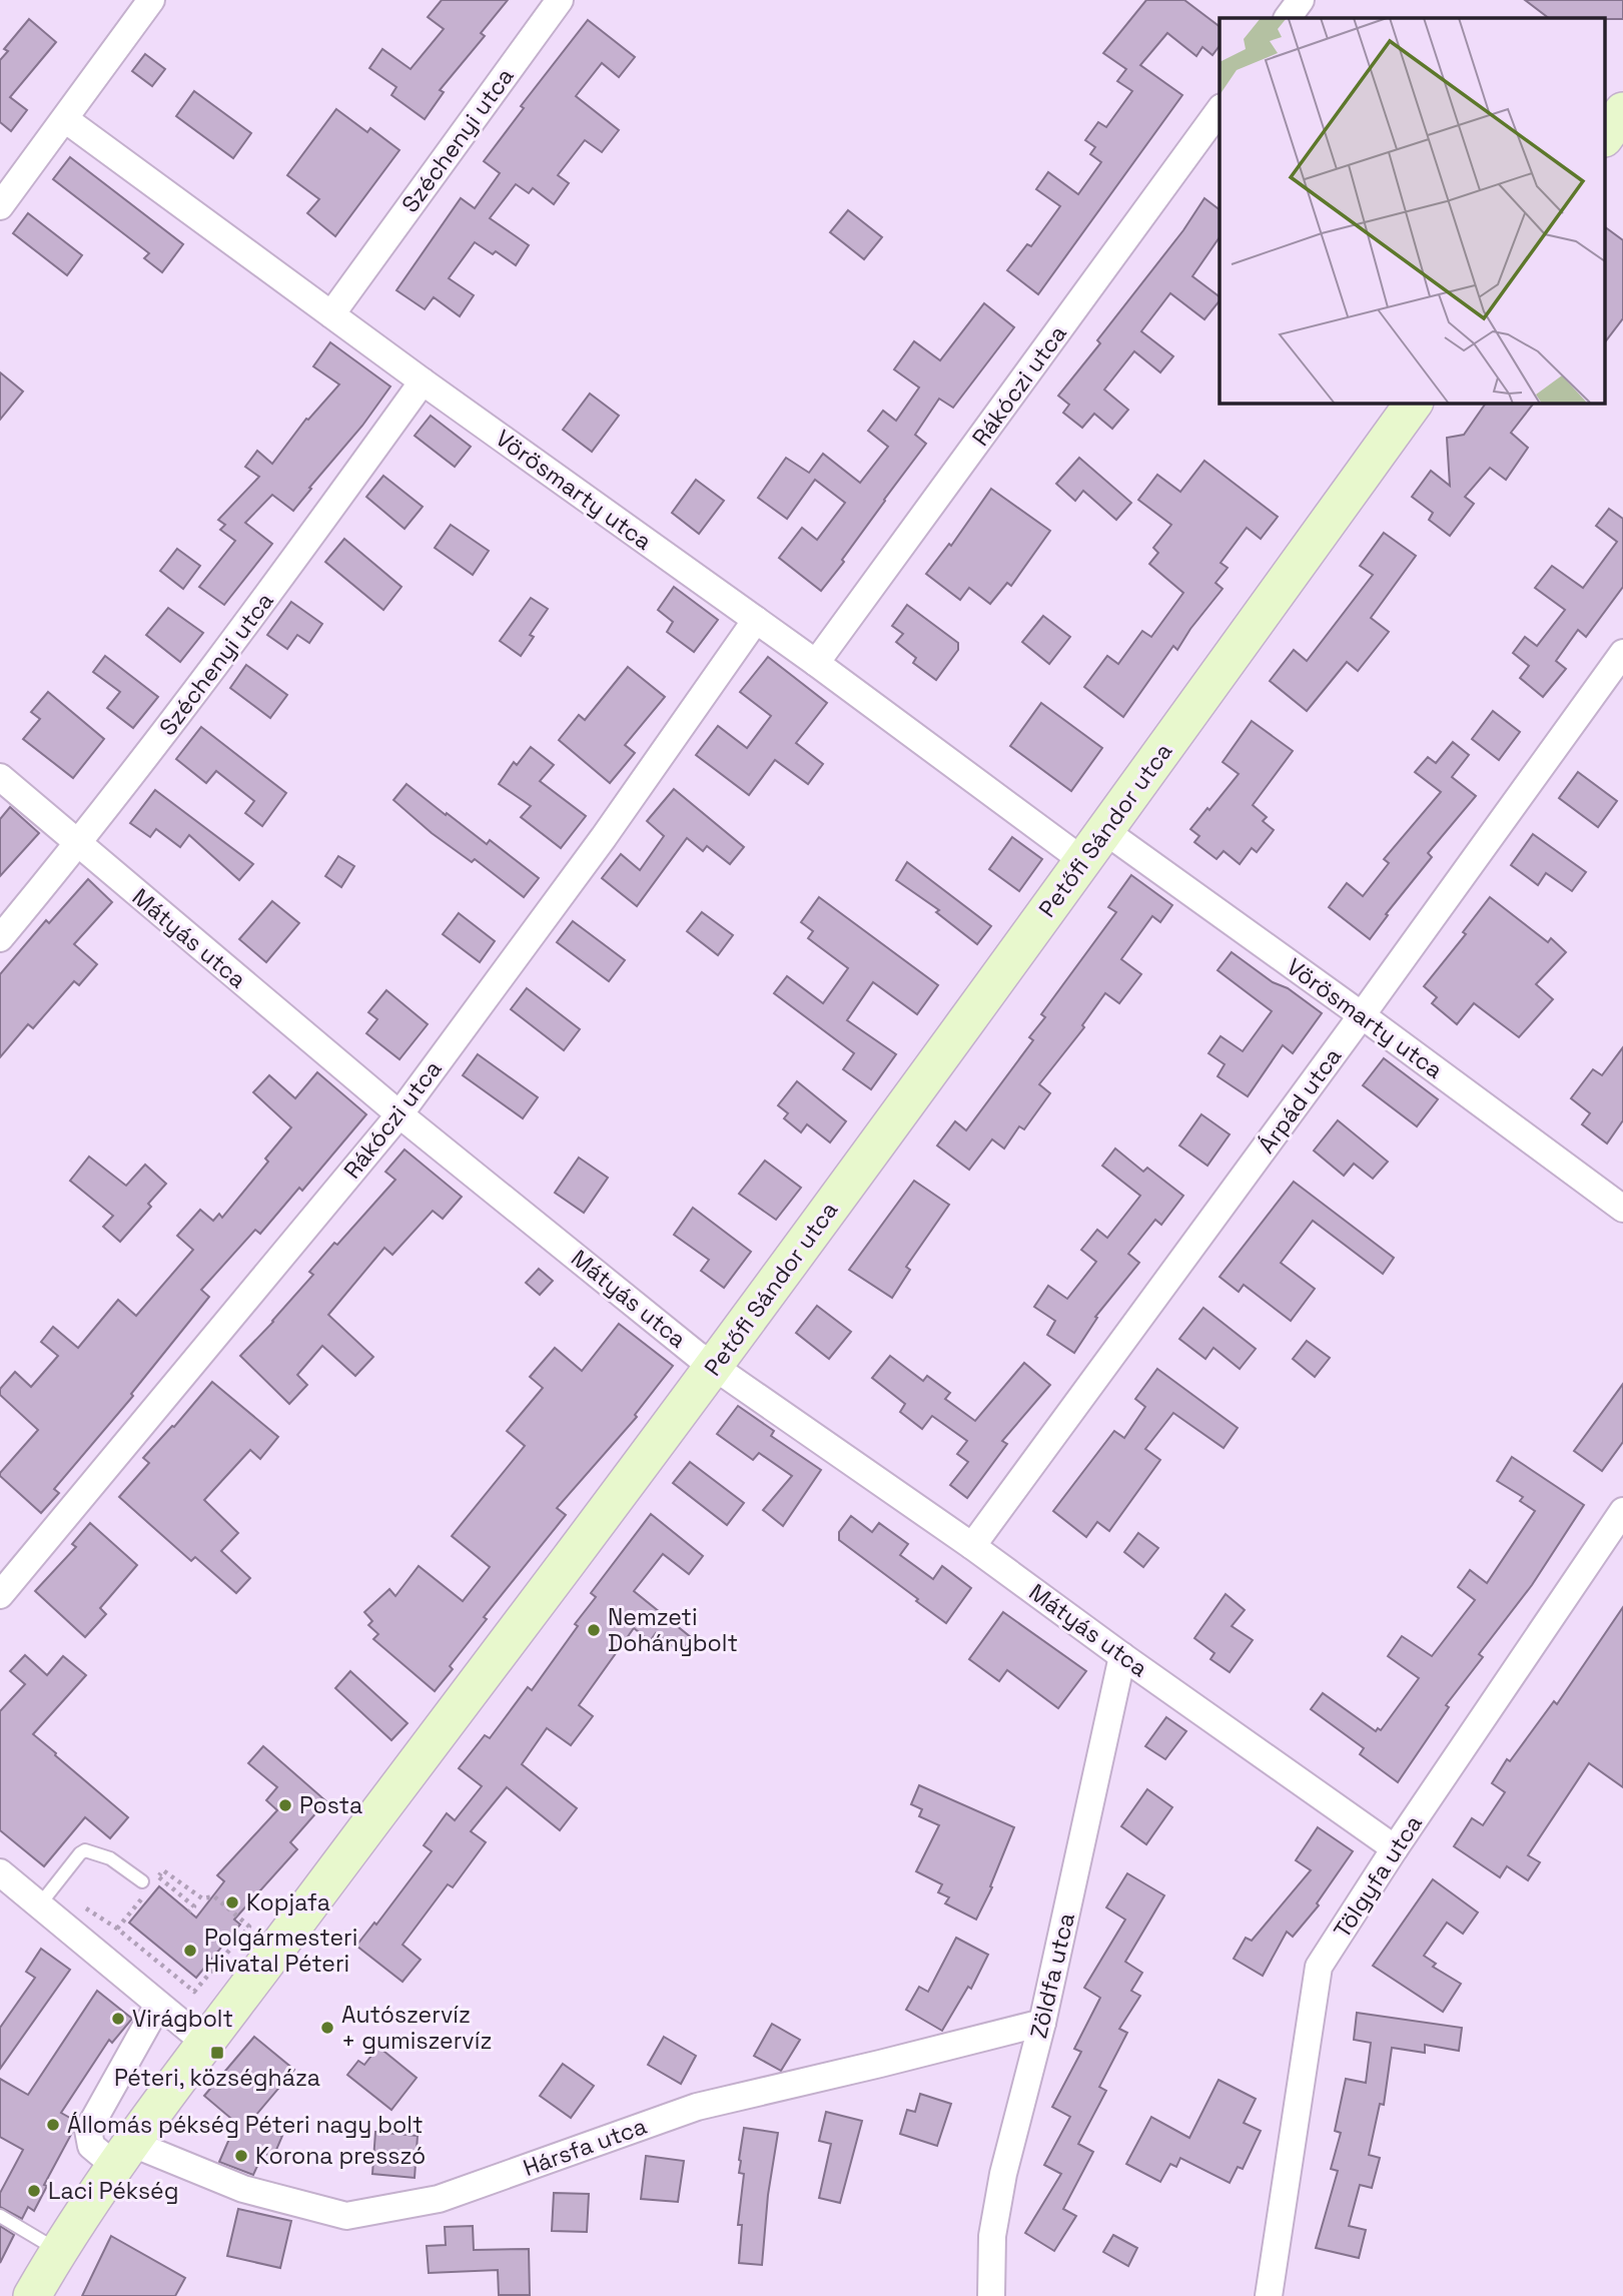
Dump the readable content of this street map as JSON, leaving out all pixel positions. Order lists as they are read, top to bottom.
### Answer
{
  "streets": {
    "main road": ["Petőfi Sándor utca"],
    "street": [
      "Széchenyi utca",
      "Rákóczi utca",
      "Vörösmarty utca",
      "Mátyás utca",
      "Árpád utca",
      "Tölgyfa utca",
      "Zöldfa utca",
      "Hársfa utca"
    ]
  },
  "crossings": [
    ["Széchenyi utca", "Vörösmarty utca"],
    ["Széchenyi utca", "Mátyás utca"],
    ["Rákóczi utca", "Vörösmarty utca"],
    ["Rákóczi utca", "Mátyás utca"],
    ["Vörösmarty utca", "Petőfi Sándor utca"],
    ["Vörösmarty utca", "Árpád utca"],
    ["Petőfi Sándor utca", "Mátyás utca"],
    ["Petőfi Sándor utca", "Hársfa utca"],
    ["Mátyás utca", "Árpád utca"],
    ["Mátyás utca", "Tölgyfa utca"],
    ["Mátyás utca", "Zöldfa utca"],
    ["Zöldfa utca", "Hársfa utca"]
  ],
  "places": {
    "other": [
      "Nemzeti Dohánybolt",
      "Posta",
      "Kopjafa",
      "Polgármesteri Hivatal Péteri",
      "Virágbolt",
      "Autószervíz + gumiszervíz",
      "Állomás pékség Péteri nagy bolt",
      "Korona presszó",
      "Laci Pékség"
    ],
    "transit": ["Péteri, községháza"]
  }
}
